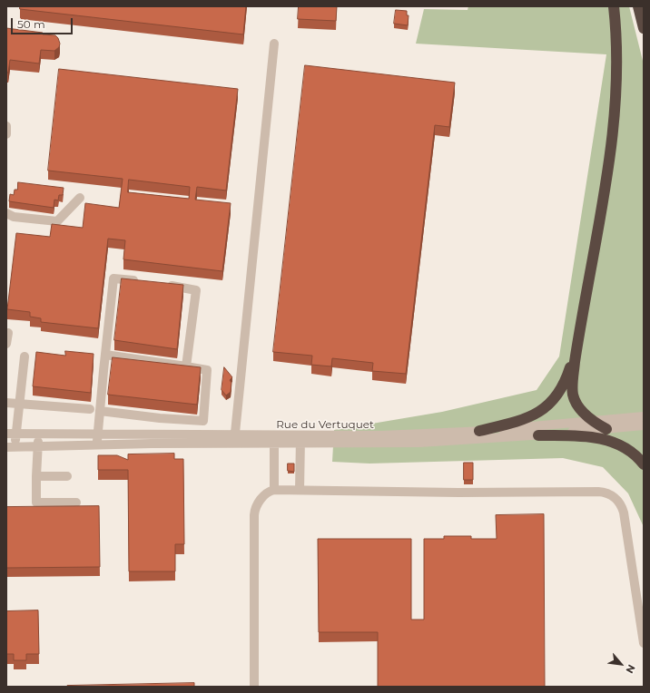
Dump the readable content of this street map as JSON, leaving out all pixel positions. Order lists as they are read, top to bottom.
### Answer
{
  "streets": {
    "street": ["Rue du Vertuquet"]
  },
  "scale_bar": "50 m",
  "north": "bottom right"
}
